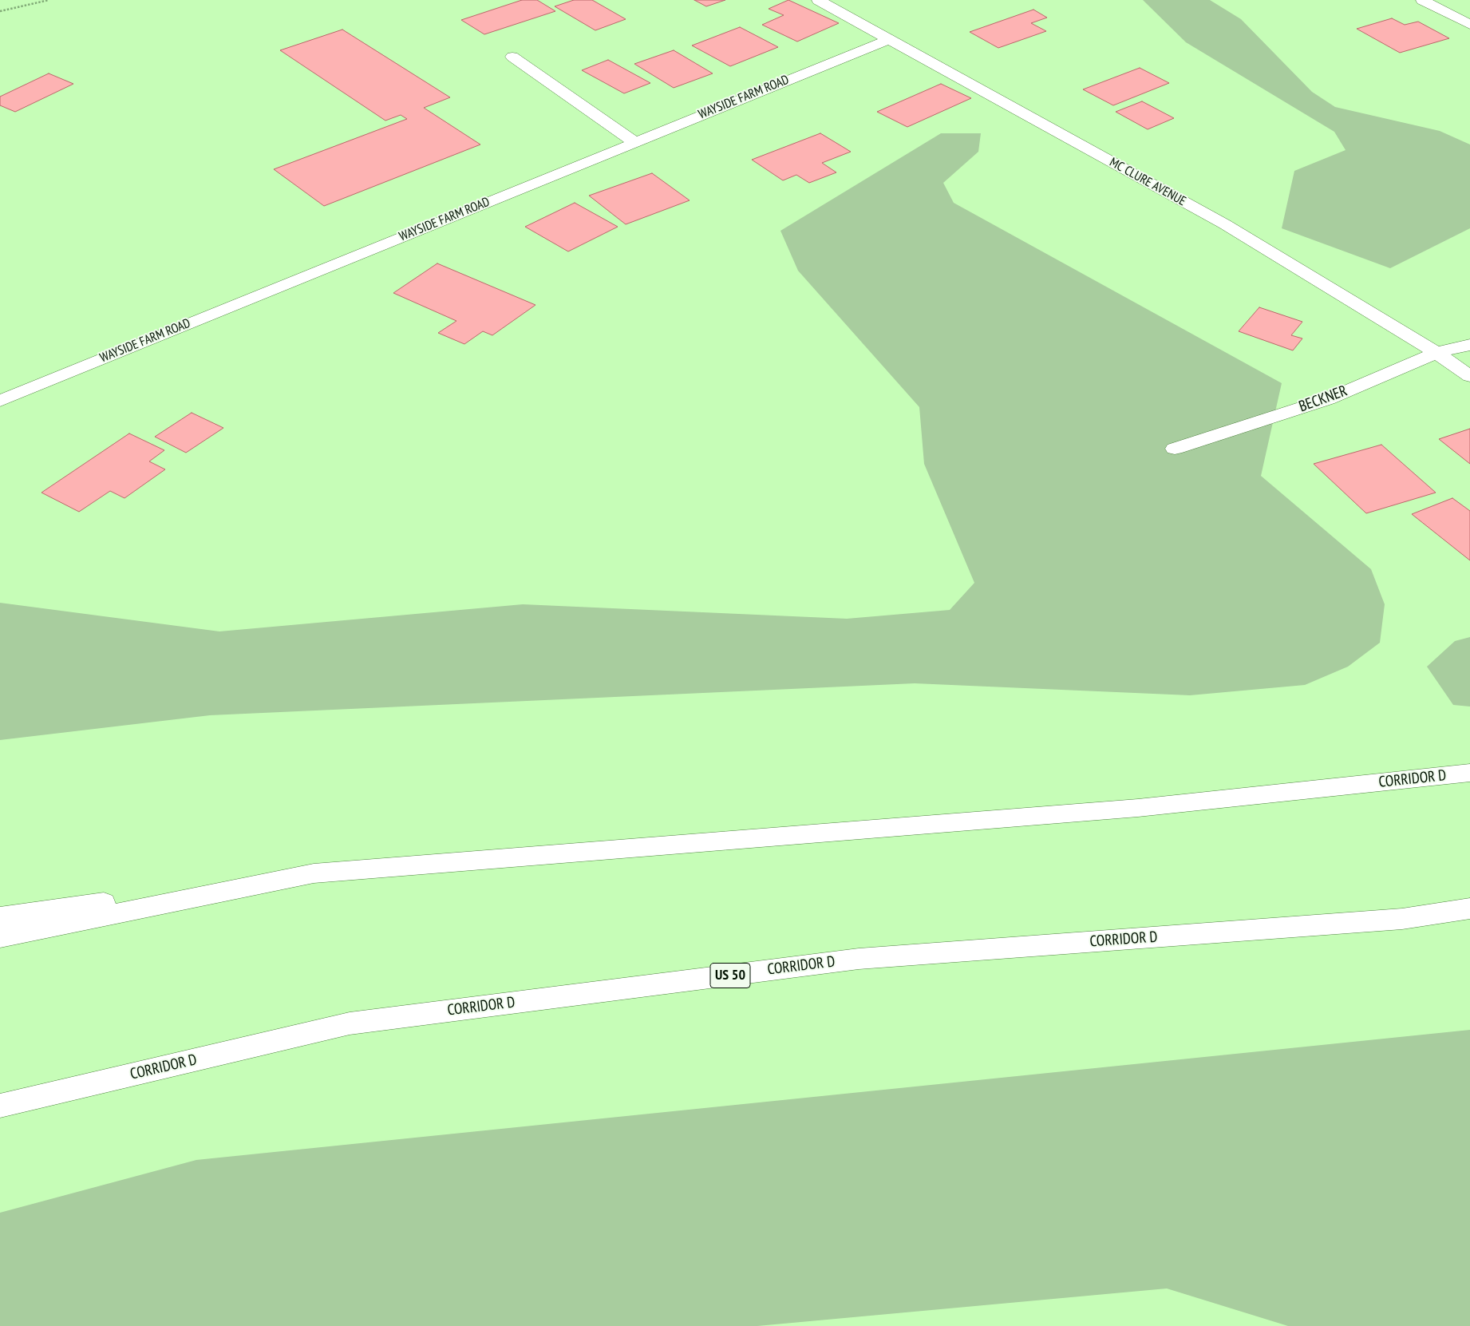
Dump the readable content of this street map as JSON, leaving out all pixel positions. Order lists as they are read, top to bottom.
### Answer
{
  "streets": {
    "main road": [
      "WAYSIDE FARM ROAD",
      "MC CLURE AVENUE",
      "BECKNER",
      "CORRIDOR D",
      "US 50"
    ]
  },
  "crossings": [
    ["WAYSIDE FARM ROAD", "MC CLURE AVENUE"],
    ["MC CLURE AVENUE", "BECKNER"]
  ]
}
